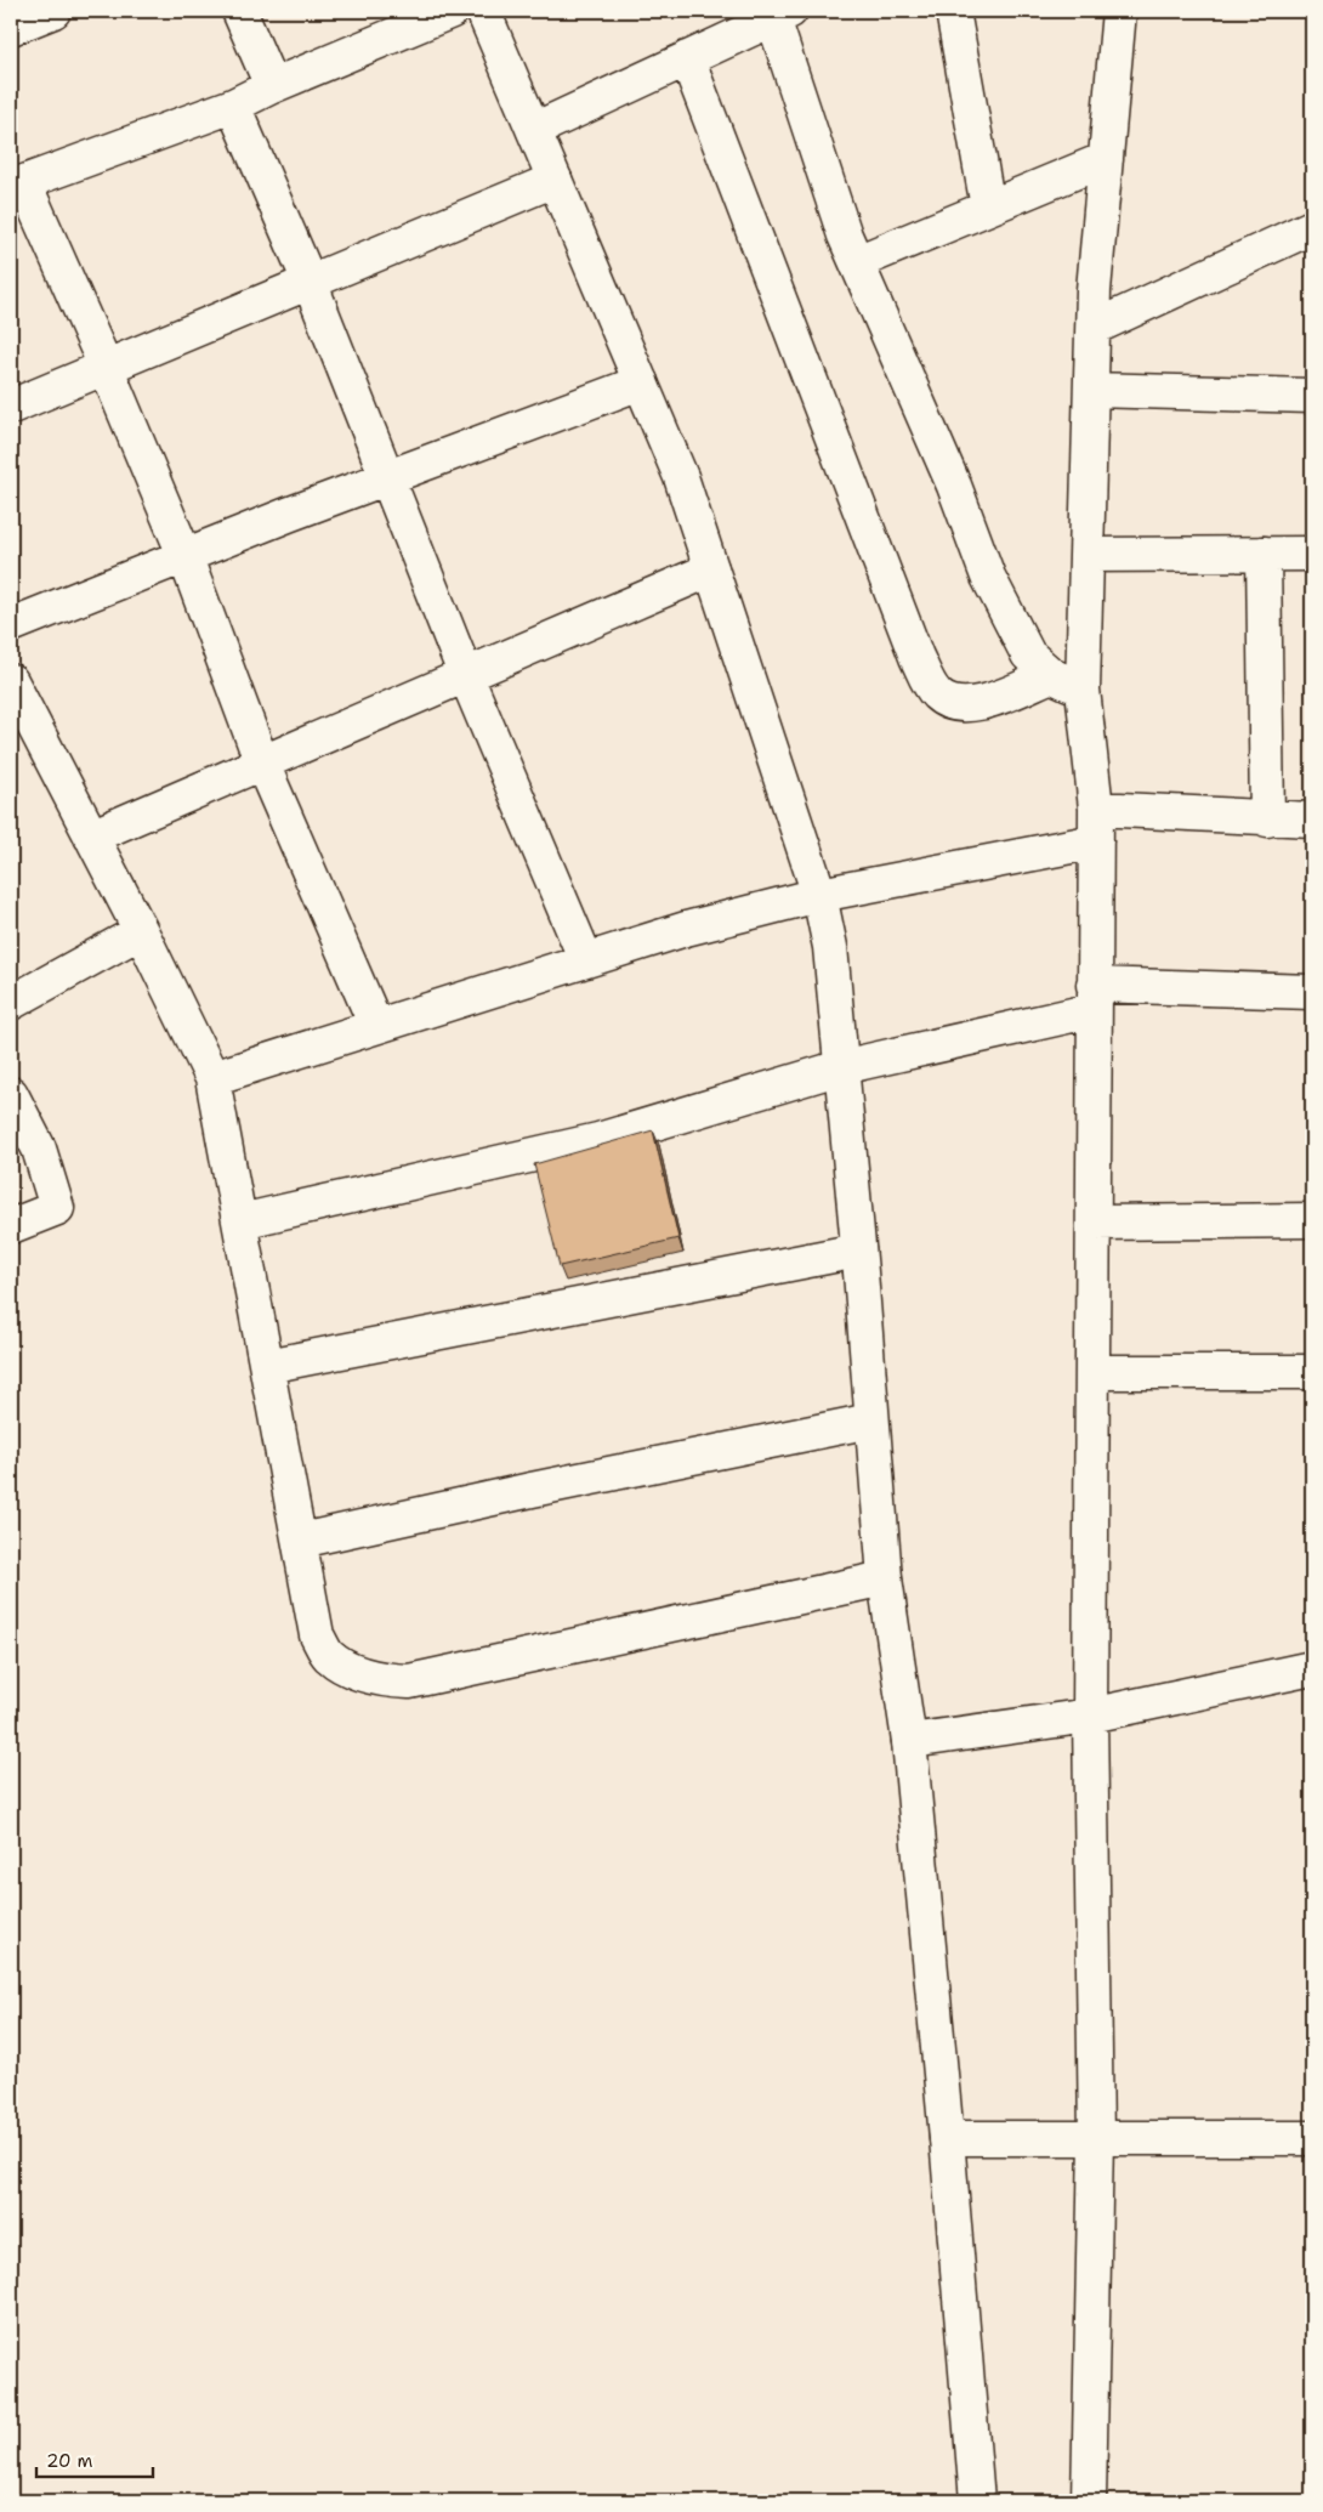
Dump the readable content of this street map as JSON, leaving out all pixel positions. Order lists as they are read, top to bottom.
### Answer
{
  "scale_bar": "20 m"
}
